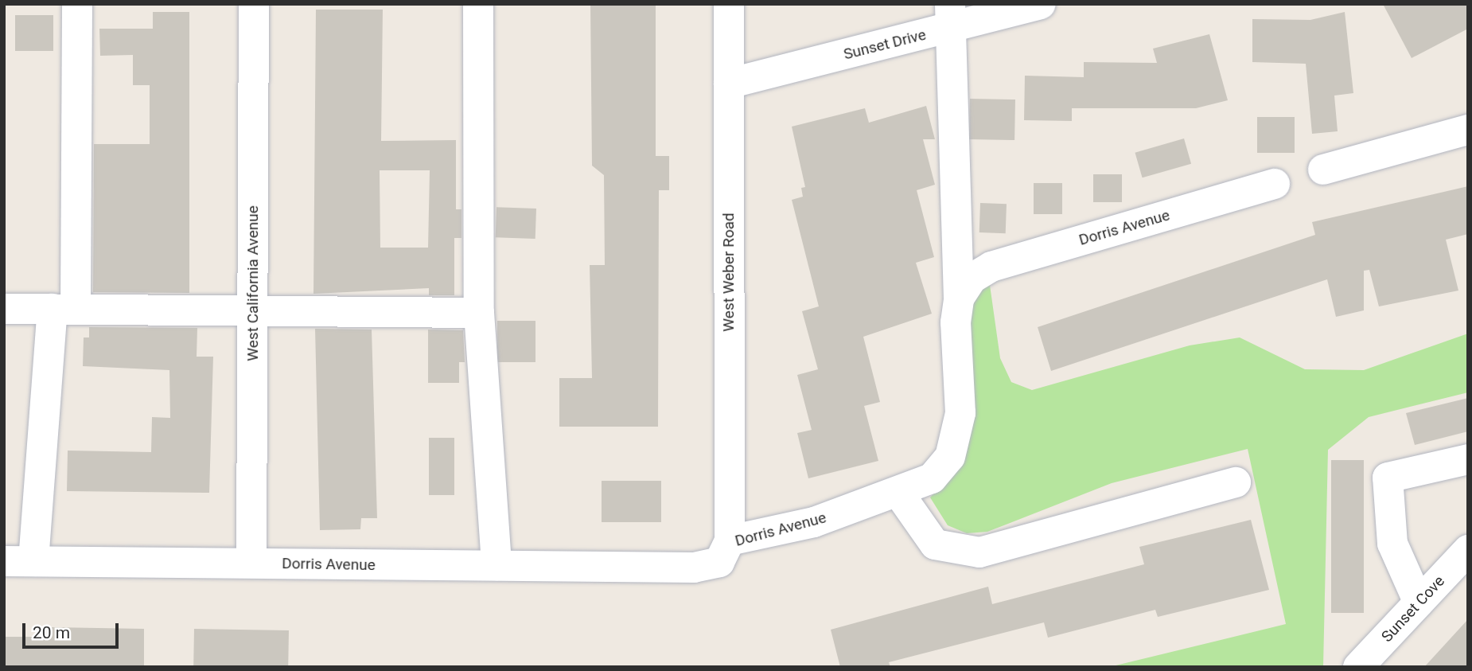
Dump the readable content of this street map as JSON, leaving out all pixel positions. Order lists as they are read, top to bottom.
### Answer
{
  "streets": {
    "street": [
      "Sunset Drive",
      "Dorris Avenue",
      "West Weber Road",
      "West California Avenue",
      "Sunset Cove"
    ]
  },
  "crossings": [
    ["Sunset Drive", "West Weber Road"],
    ["Dorris Avenue", "West Weber Road"],
    ["Dorris Avenue", "West California Avenue"]
  ],
  "scale_bar": "20 m"
}
